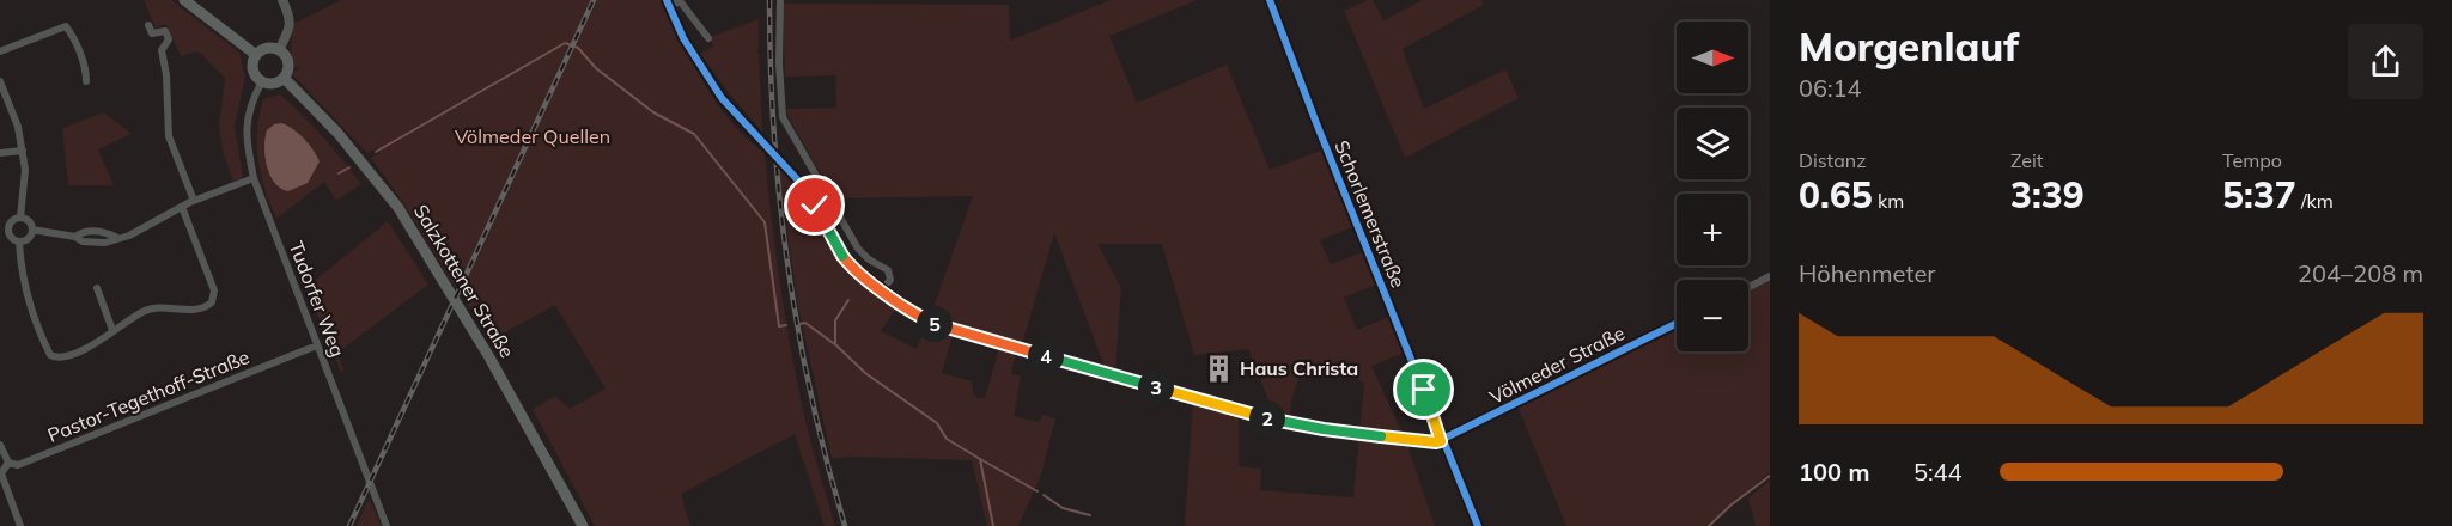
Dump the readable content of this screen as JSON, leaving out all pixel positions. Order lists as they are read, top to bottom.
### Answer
{
  "streets": {
    "main road": ["Salzkottener Straße"],
    "street": [
      "Schorlemerstraße",
      "Tudorfer Weg",
      "Völmeder Straße",
      "Pastor-Tegethoff-Straße"
    ]
  },
  "crossings": [
    ["Schorlemerstraße", "Völmeder Straße"],
    ["Salzkottener Straße", "Tudorfer Weg"],
    ["Tudorfer Weg", "Pastor-Tegethoff-Straße"]
  ],
  "parks": ["Völmeder Quellen"],
  "places": {
    "building": ["Haus Christa"]
  },
  "north": "right",
  "page": {
    "heading": ["Morgenlauf", "06:14"],
    "map_buttons": ["+", "−"],
    "stats": [
      ["Distanz", "0.65 km"],
      ["Zeit", "3:39"],
      ["Tempo", "5:37 /km"]
    ],
    "chart": ["Höhenmeter", "204–208 m"],
    "pins": [
      "5",
      "4",
      "3",
      "2"
    ],
    "list": [
      {
        "name": "100 m",
        "note": "5:44"
      }
    ]
  }
}
